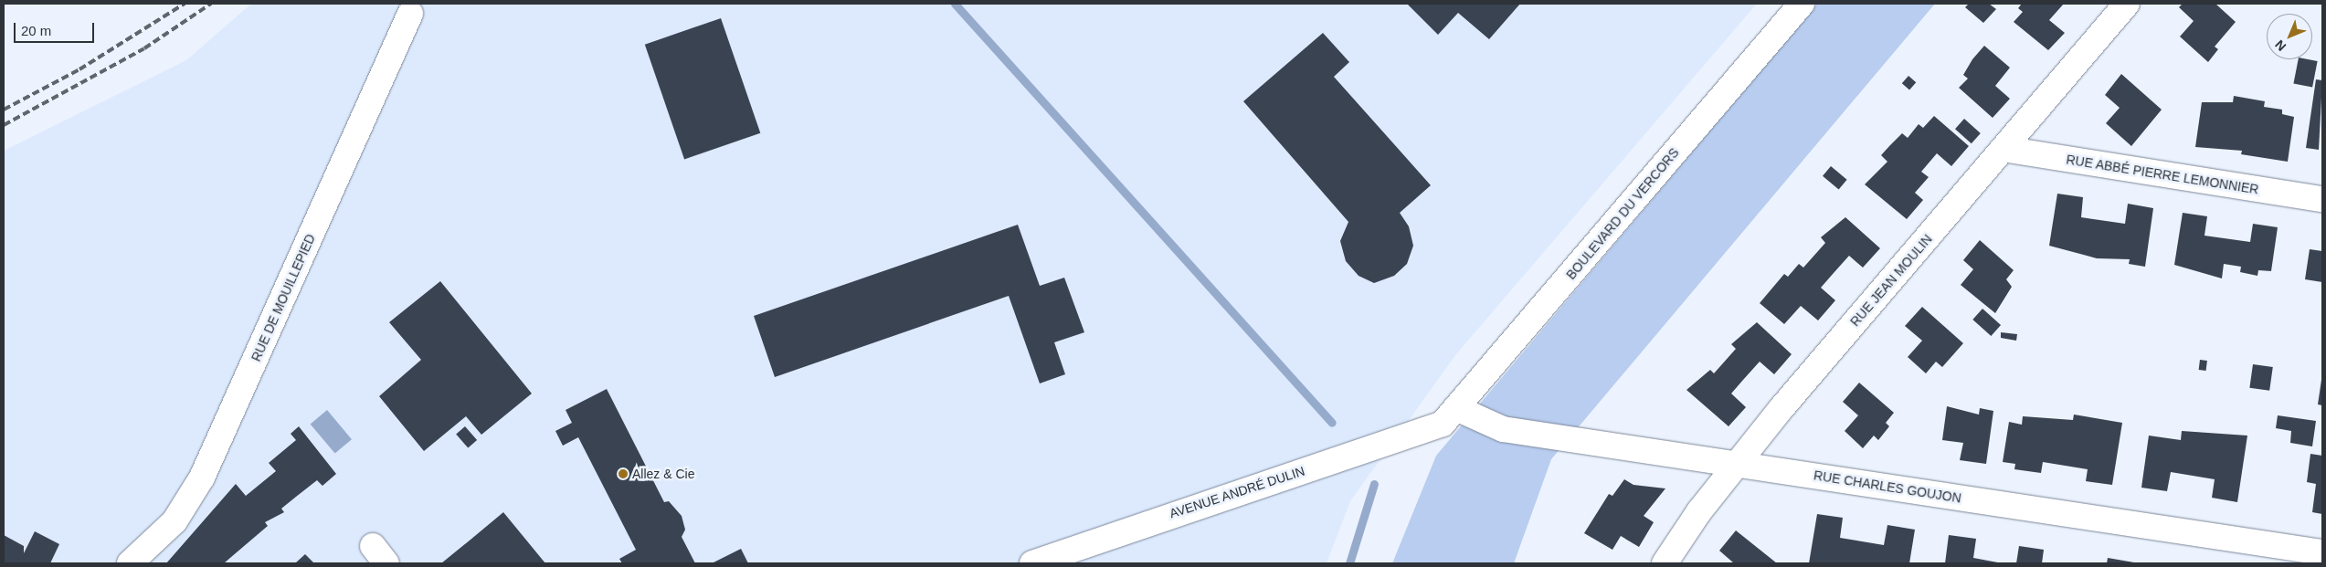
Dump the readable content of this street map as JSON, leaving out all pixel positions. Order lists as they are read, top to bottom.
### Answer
{
  "streets": {
    "street": [
      "RUE ABBÉ PIERRE LEMONNIER",
      "BOULEVARD DU VERCORS",
      "RUE JEAN MOULIN",
      "RUE DE MOUILLEPIED",
      "RUE CHARLES GOUJON",
      "AVENUE ANDRÉ DULIN"
    ]
  },
  "crossings": [
    ["RUE ABBÉ PIERRE LEMONNIER", "RUE JEAN MOULIN"],
    ["BOULEVARD DU VERCORS", "RUE CHARLES GOUJON"],
    ["BOULEVARD DU VERCORS", "AVENUE ANDRÉ DULIN"],
    ["RUE JEAN MOULIN", "RUE CHARLES GOUJON"],
    ["RUE CHARLES GOUJON", "AVENUE ANDRÉ DULIN"]
  ],
  "places": ["Allez & Cie"],
  "scale_bar": "20 m",
  "north": "bottom left"
}
